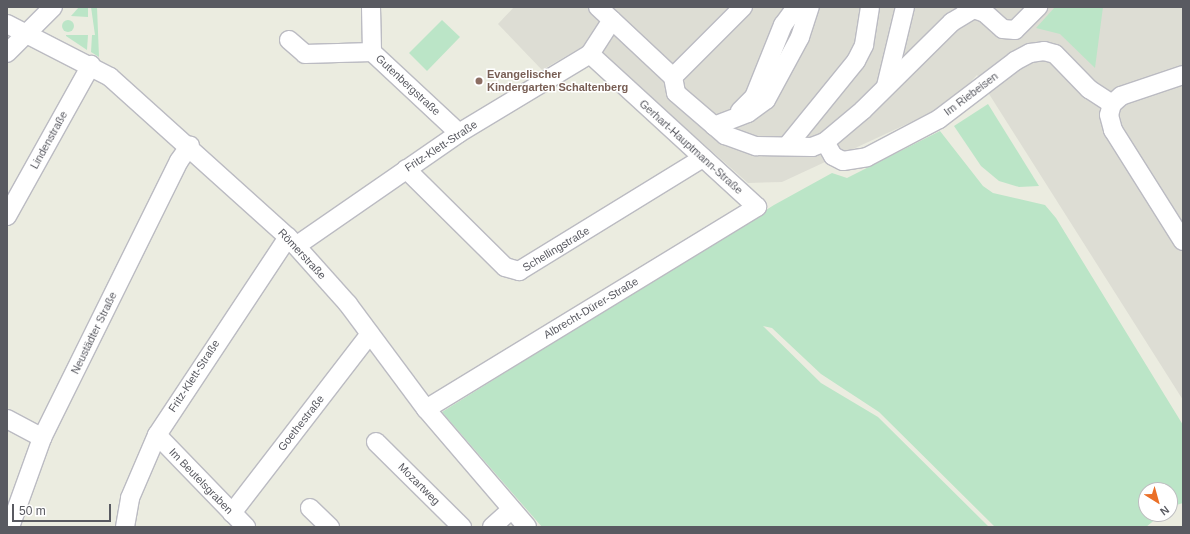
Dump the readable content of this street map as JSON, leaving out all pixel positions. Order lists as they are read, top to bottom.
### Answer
{
  "streets": {
    "street": [
      "Gutenbergstraße",
      "Im Riebeisen",
      "Lindenstraße",
      "Fritz-Klett-Straße",
      "Gerhart-Hauptmann-Straße",
      "Schellingstraße",
      "Römerstraße",
      "Albrecht-Dürer-Straße",
      "Neustädter Straße",
      "Goethestraße",
      "Im Beutelsgraben",
      "Mozartweg"
    ]
  },
  "crossings": [
    ["Gutenbergstraße", "Fritz-Klett-Straße"],
    ["Lindenstraße", "Römerstraße"],
    ["Fritz-Klett-Straße", "Gerhart-Hauptmann-Straße"],
    ["Fritz-Klett-Straße", "Schellingstraße"],
    ["Fritz-Klett-Straße", "Römerstraße"],
    ["Fritz-Klett-Straße", "Im Beutelsgraben"],
    ["Gerhart-Hauptmann-Straße", "Schellingstraße"],
    ["Gerhart-Hauptmann-Straße", "Albrecht-Dürer-Straße"],
    ["Römerstraße", "Albrecht-Dürer-Straße"],
    ["Römerstraße", "Neustädter Straße"],
    ["Römerstraße", "Goethestraße"],
    ["Goethestraße", "Im Beutelsgraben"]
  ],
  "places": ["Evangelischer Kindergarten Schaltenberg"],
  "scale_bar": "50 m",
  "north": "bottom right"
}
